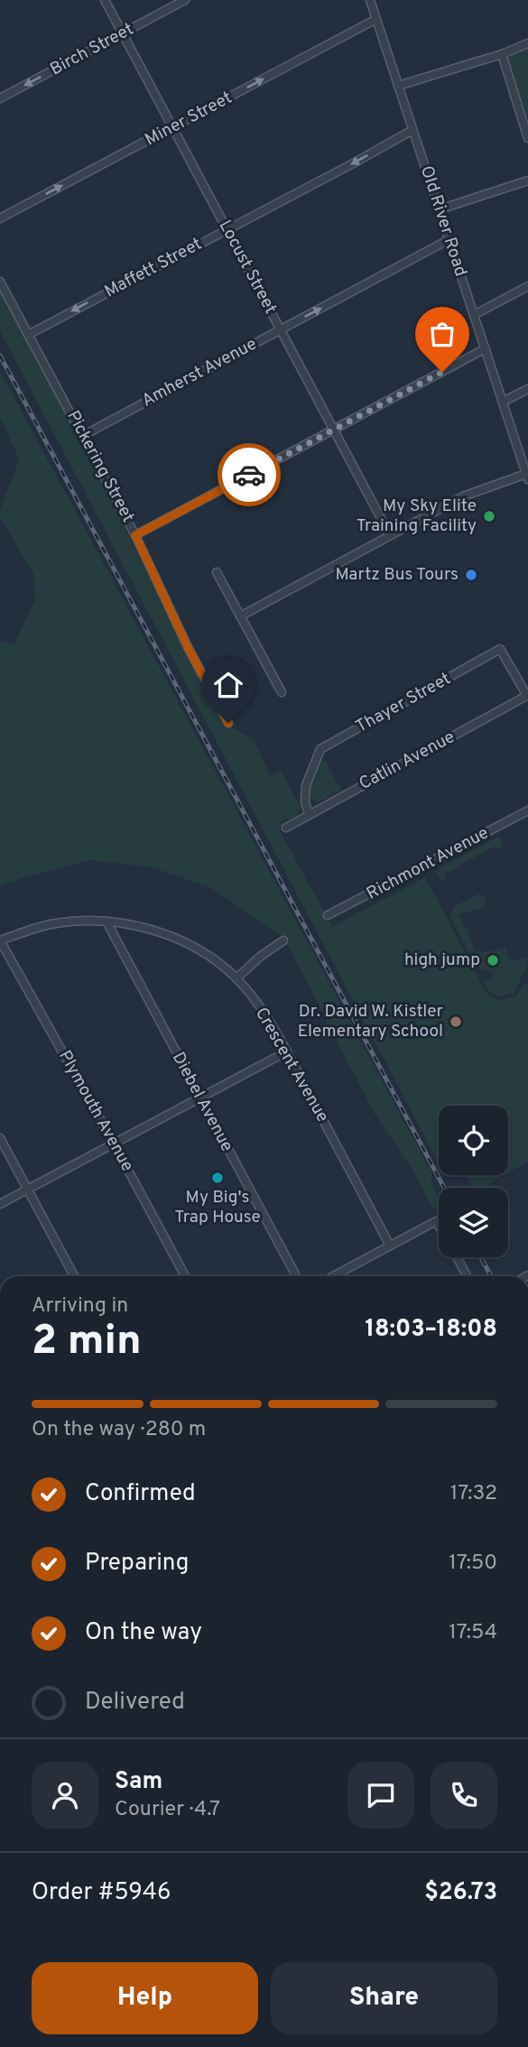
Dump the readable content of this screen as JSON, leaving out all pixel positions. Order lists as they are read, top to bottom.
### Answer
{
  "streets": {
    "street": [
      "Birch Street",
      "Miner Street",
      "Old River Road",
      "Locust Street",
      "Maffett Street",
      "Amherst Avenue",
      "Pickering Street",
      "Thayer Street",
      "Catlin Avenue",
      "Richmont Avenue",
      "Crescent Avenue",
      "Diebel Avenue",
      "Plymouth Avenue"
    ]
  },
  "crossings": [
    ["Birch Street", "Locust Street"],
    ["Miner Street", "Old River Road"],
    ["Miner Street", "Locust Street"],
    ["Old River Road", "Maffett Street"],
    ["Old River Road", "Amherst Avenue"],
    ["Locust Street", "Maffett Street"],
    ["Locust Street", "Amherst Avenue"],
    ["Maffett Street", "Pickering Street"],
    ["Amherst Avenue", "Pickering Street"],
    ["Thayer Street", "Catlin Avenue"],
    ["Crescent Avenue", "Diebel Avenue"],
    ["Crescent Avenue", "Plymouth Avenue"]
  ],
  "one_way": [
    "Birch Street",
    "Miner Street",
    "Maffett Street",
    "Amherst Avenue"
  ],
  "places": [
    "My Sky Elite Training Facility",
    "Martz Bus Tours",
    "high jump",
    "Dr. David W. Kistler Elementary School",
    "My Big's Trap House"
  ],
  "page": {
    "heading": ["2 min", "Arriving in", "18:03–18:08"],
    "panel": [
      "Sam",
      "Courier · 4.7",
      "Order #5946",
      "$26.73"
    ],
    "bar": "On the way · 280 m",
    "list": [
      ["Confirmed", "17:32"],
      ["Preparing", "17:50"],
      ["On the way", "17:54"],
      "Delivered"
    ],
    "buttons": ["Help", "Share"]
  }
}
